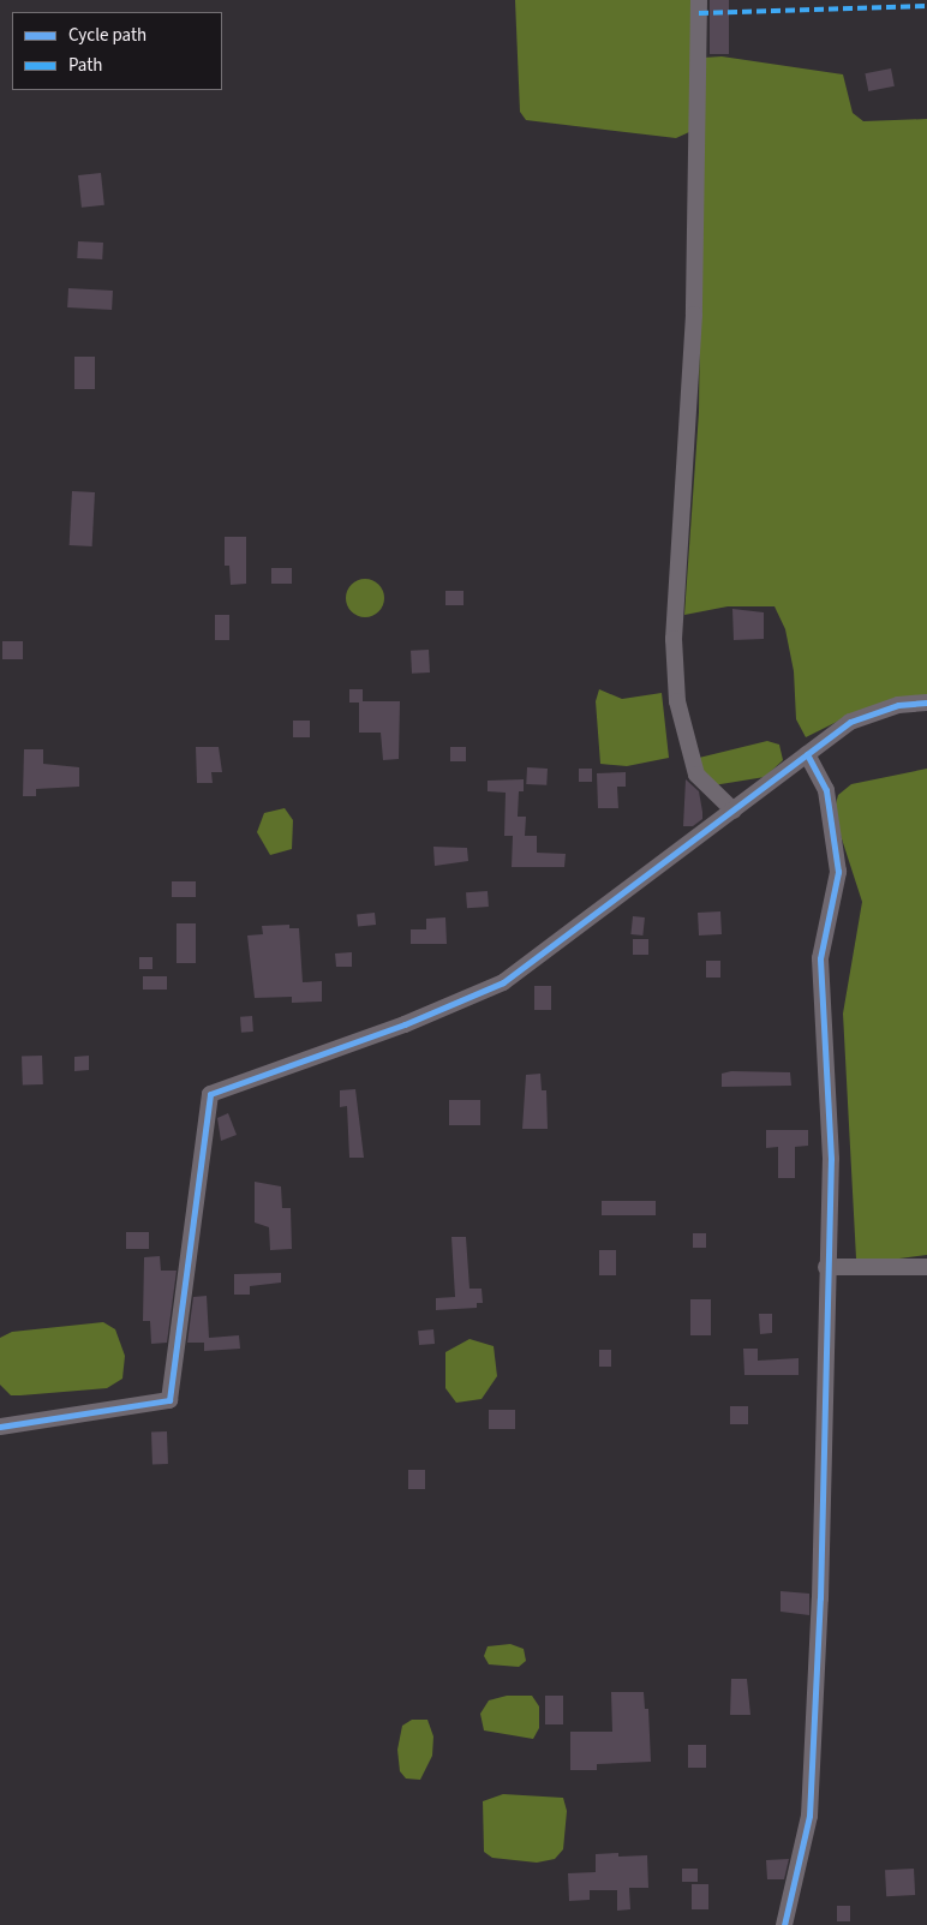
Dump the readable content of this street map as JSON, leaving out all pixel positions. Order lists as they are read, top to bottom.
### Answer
{
  "legend": ["Cycle path", "Path"]
}
